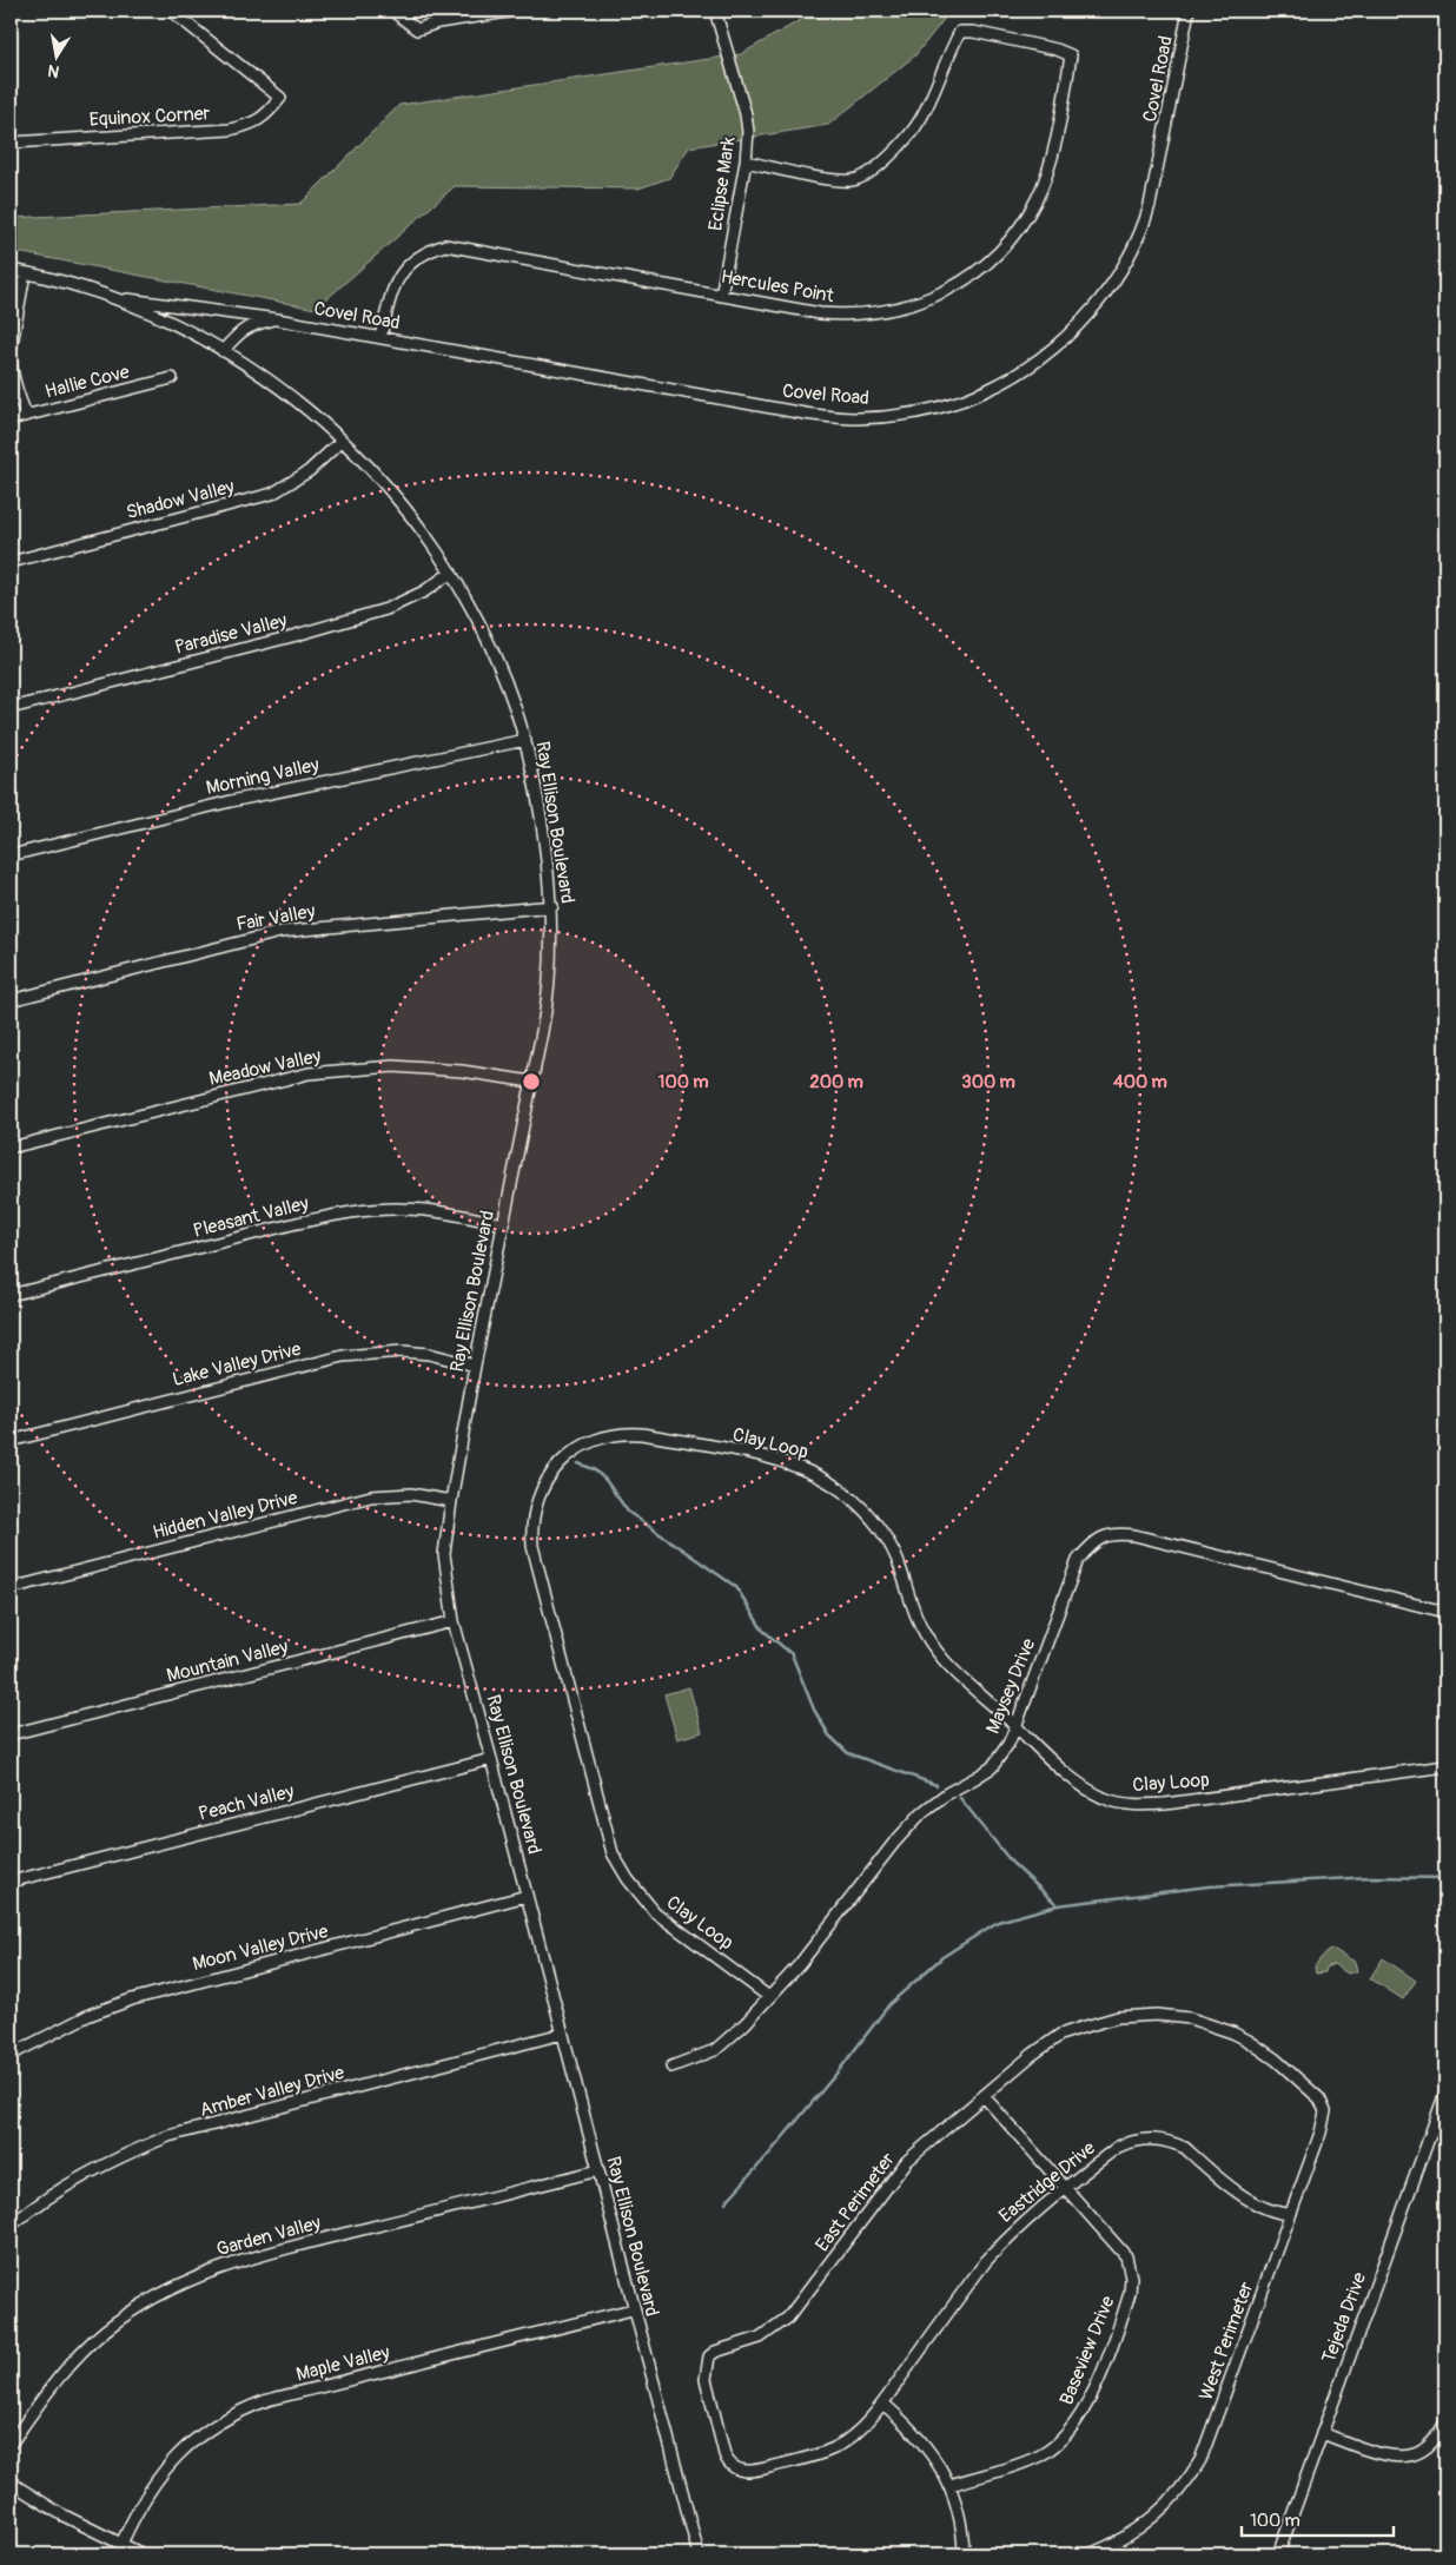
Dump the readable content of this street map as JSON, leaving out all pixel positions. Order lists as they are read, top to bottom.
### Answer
{
  "streets": {
    "street": [
      "Covel Road",
      "Equinox Corner",
      "Eclipse Mark",
      "Hercules Point",
      "Hallie Cove",
      "Shadow Valley",
      "Paradise Valley",
      "Morning Valley",
      "Ray Ellison Boulevard",
      "Fair Valley",
      "Meadow Valley",
      "Pleasant Valley",
      "Lake Valley Drive",
      "Clay Loop",
      "Hidden Valley Drive",
      "Mountain Valley",
      "Maysey Drive",
      "Peach Valley",
      "Moon Valley Drive",
      "Amber Valley Drive",
      "Eastridge Drive",
      "East Perimeter",
      "Garden Valley",
      "Tejeda Drive",
      "West Perimeter",
      "Baseview Drive",
      "Maple Valley"
    ]
  },
  "crossings": [
    ["Covel Road", "Hercules Point"],
    ["Covel Road", "Ray Ellison Boulevard"],
    ["Eclipse Mark", "Hercules Point"],
    ["Shadow Valley", "Ray Ellison Boulevard"],
    ["Paradise Valley", "Ray Ellison Boulevard"],
    ["Morning Valley", "Ray Ellison Boulevard"],
    ["Ray Ellison Boulevard", "Fair Valley"],
    ["Ray Ellison Boulevard", "Meadow Valley"],
    ["Ray Ellison Boulevard", "Pleasant Valley"],
    ["Ray Ellison Boulevard", "Lake Valley Drive"],
    ["Ray Ellison Boulevard", "Hidden Valley Drive"],
    ["Ray Ellison Boulevard", "Mountain Valley"],
    ["Ray Ellison Boulevard", "Peach Valley"],
    ["Ray Ellison Boulevard", "Moon Valley Drive"],
    ["Ray Ellison Boulevard", "Amber Valley Drive"],
    ["Ray Ellison Boulevard", "Garden Valley"],
    ["Ray Ellison Boulevard", "Maple Valley"],
    ["Clay Loop", "Maysey Drive"],
    ["Eastridge Drive", "East Perimeter"],
    ["Eastridge Drive", "West Perimeter"],
    ["Eastridge Drive", "Baseview Drive"],
    ["East Perimeter", "West Perimeter"],
    ["East Perimeter", "Baseview Drive"]
  ],
  "scale_bar": "100 m",
  "north": "bottom",
  "rings": [
    "100 m",
    "200 m",
    "300 m",
    "400 m"
  ]
}
